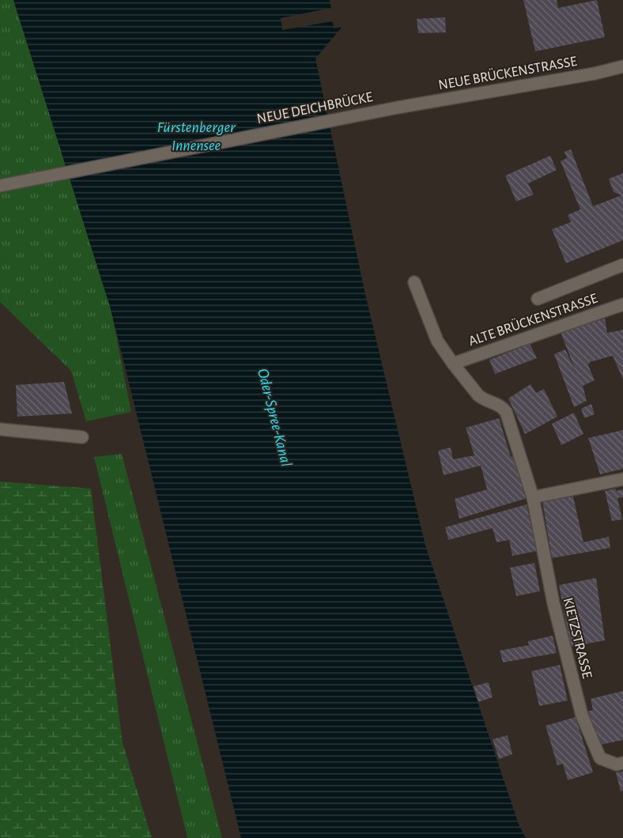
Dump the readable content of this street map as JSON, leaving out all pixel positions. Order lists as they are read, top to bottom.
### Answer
{
  "streets": {
    "street": [
      "NEUE BRÜCKENSTRASSE",
      "NEUE DEICHBRÜCKE",
      "ALTE BRÜCKENSTRASSE",
      "KIETZSTRASSE"
    ]
  },
  "crossings": [
    ["NEUE BRÜCKENSTRASSE", "NEUE DEICHBRÜCKE"],
    ["ALTE BRÜCKENSTRASSE", "KIETZSTRASSE"]
  ],
  "water": ["Fürstenberger Innensee", "Oder-Spree-Kanal"]
}
